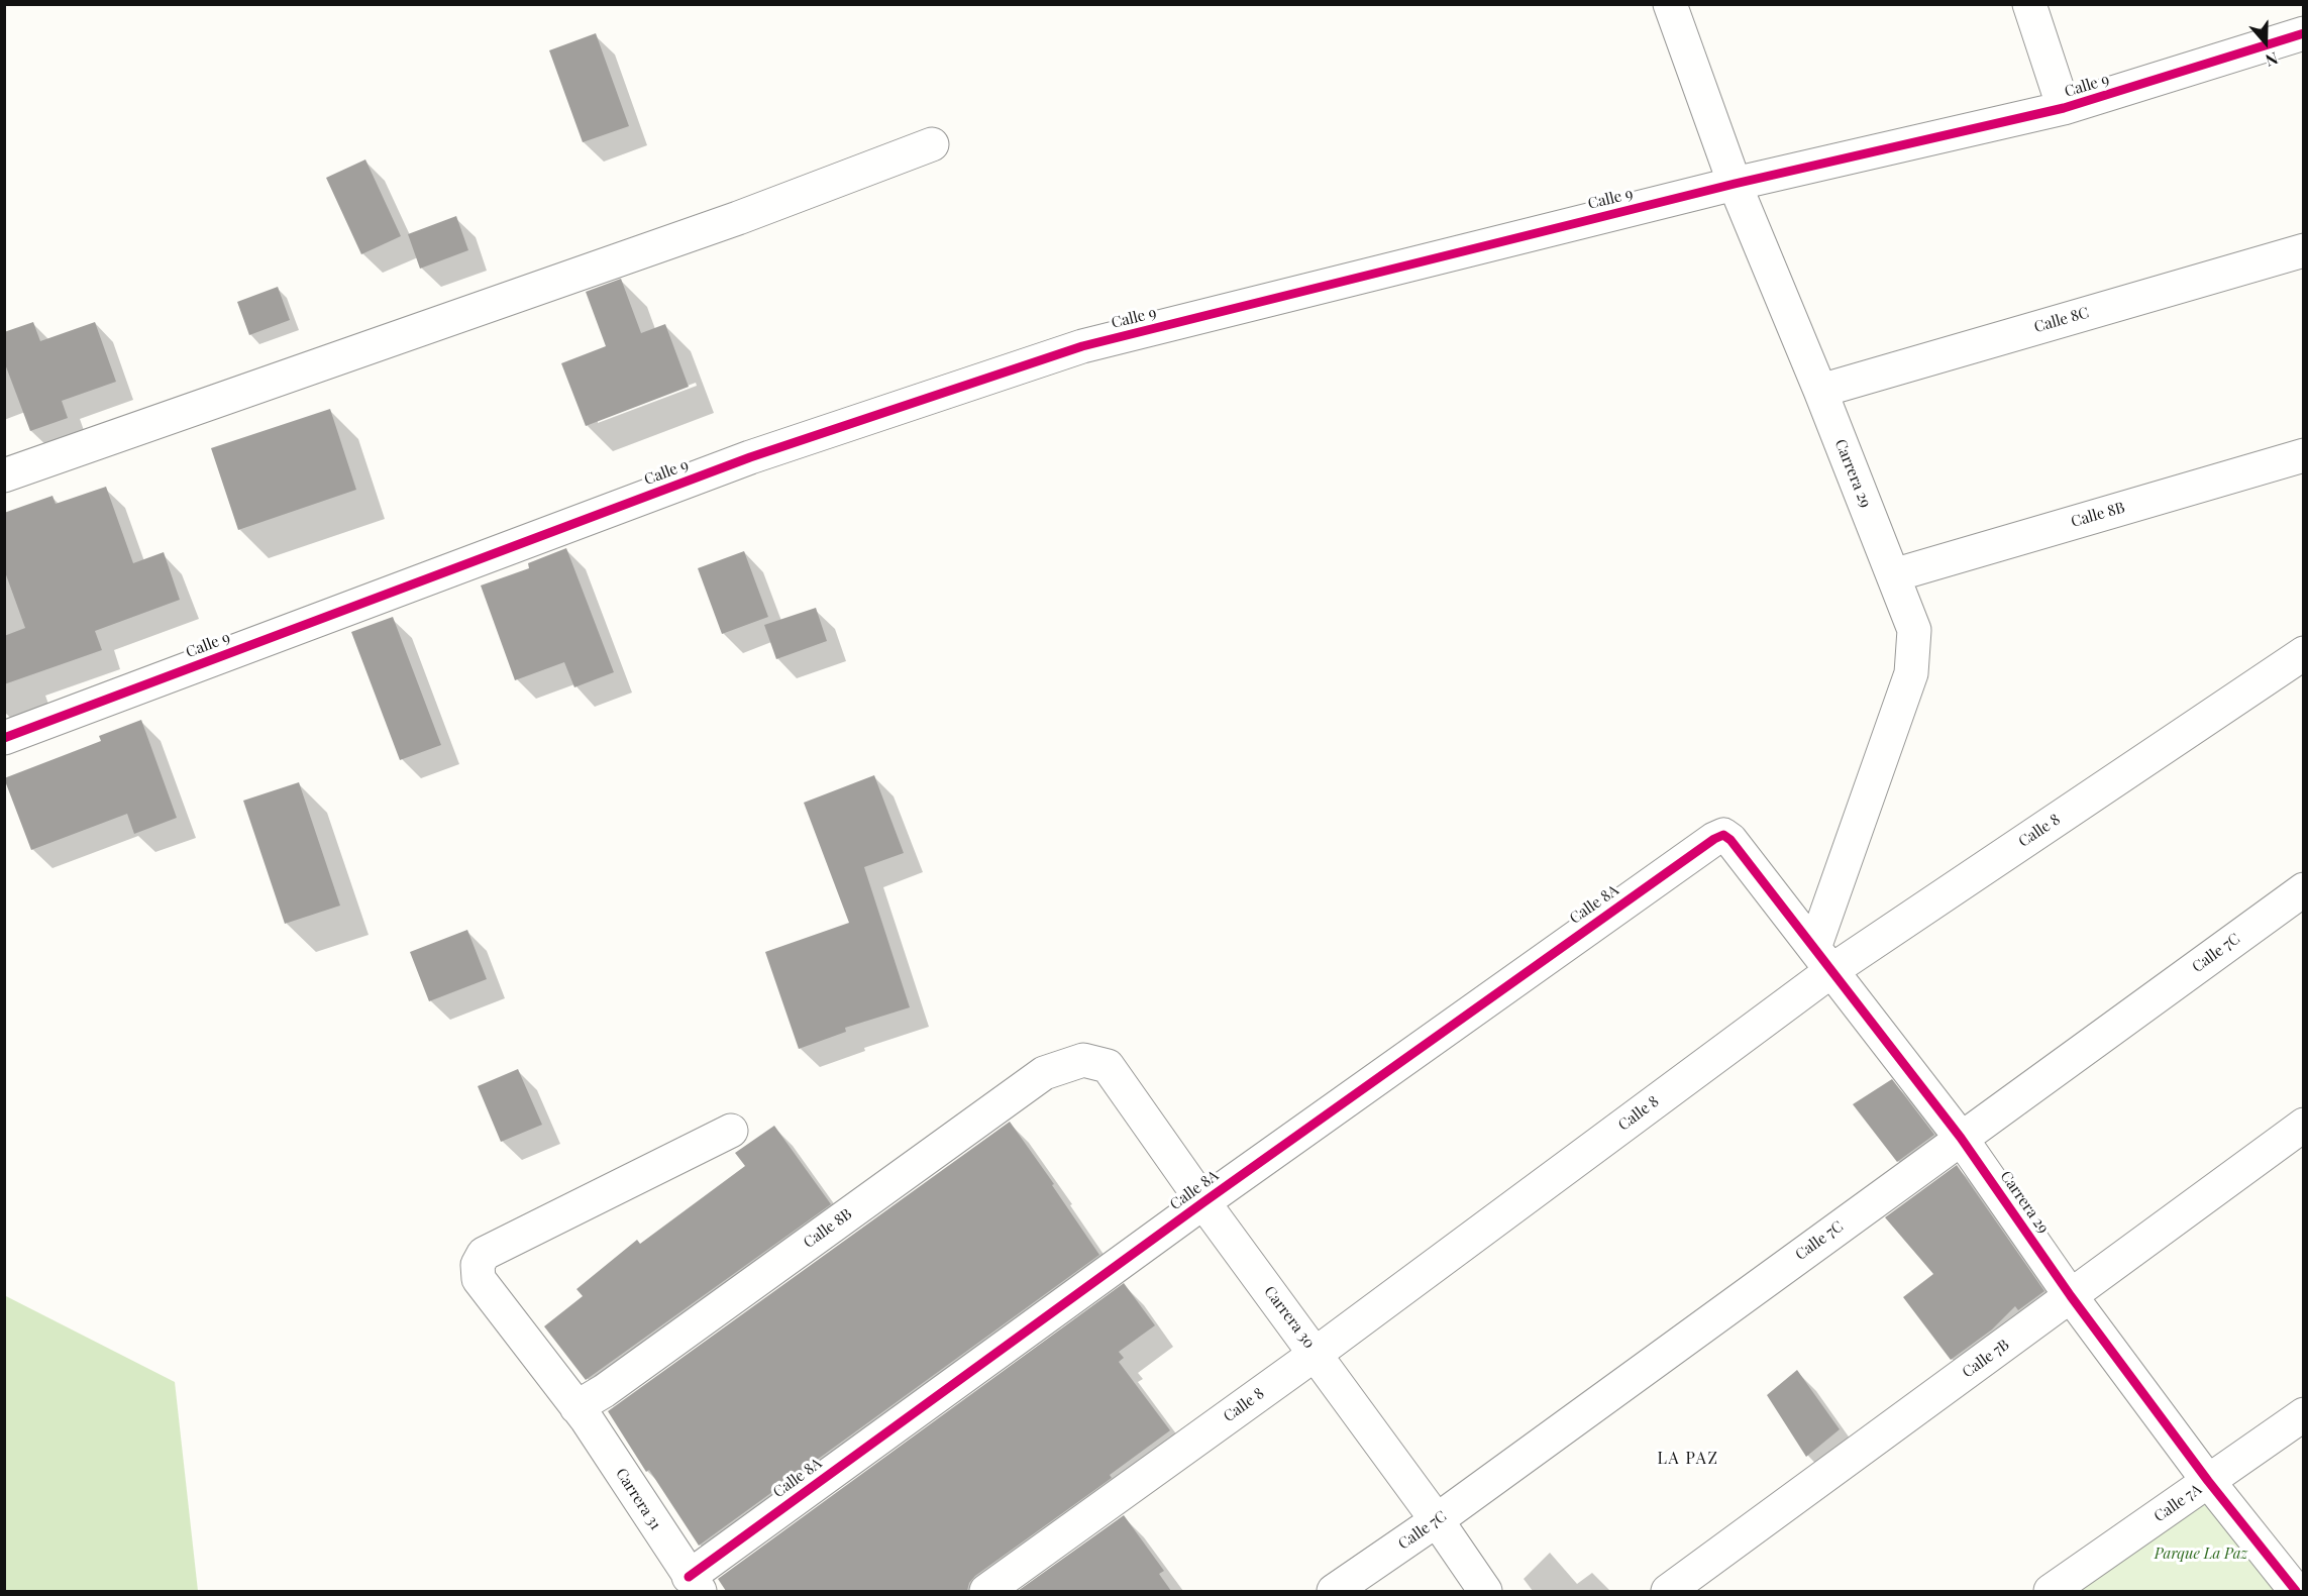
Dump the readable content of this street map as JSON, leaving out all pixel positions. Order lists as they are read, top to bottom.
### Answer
{
  "streets": {
    "street": [
      "Calle 9",
      "Calle 8C",
      "Carrera 29",
      "Calle 8B",
      "Calle 8",
      "Calle 8A",
      "Calle 7C",
      "Carrera 30",
      "Calle 7B",
      "Carrera 31",
      "Calle 7A"
    ]
  },
  "crossings": [
    ["Calle 9", "Carrera 29"],
    ["Calle 8C", "Carrera 29"],
    ["Carrera 29", "Calle 8B"],
    ["Carrera 29", "Calle 8"],
    ["Carrera 29", "Calle 8A"],
    ["Carrera 29", "Calle 7C"],
    ["Carrera 29", "Calle 7B"],
    ["Carrera 29", "Calle 7A"],
    ["Calle 8B", "Carrera 30"],
    ["Calle 8B", "Carrera 31"],
    ["Calle 8", "Carrera 30"],
    ["Calle 8A", "Carrera 30"],
    ["Calle 8A", "Carrera 31"],
    ["Calle 7C", "Carrera 30"]
  ],
  "districts": ["LA PAZ"],
  "parks": ["Parque La Paz"],
  "north": "bottom"
}
